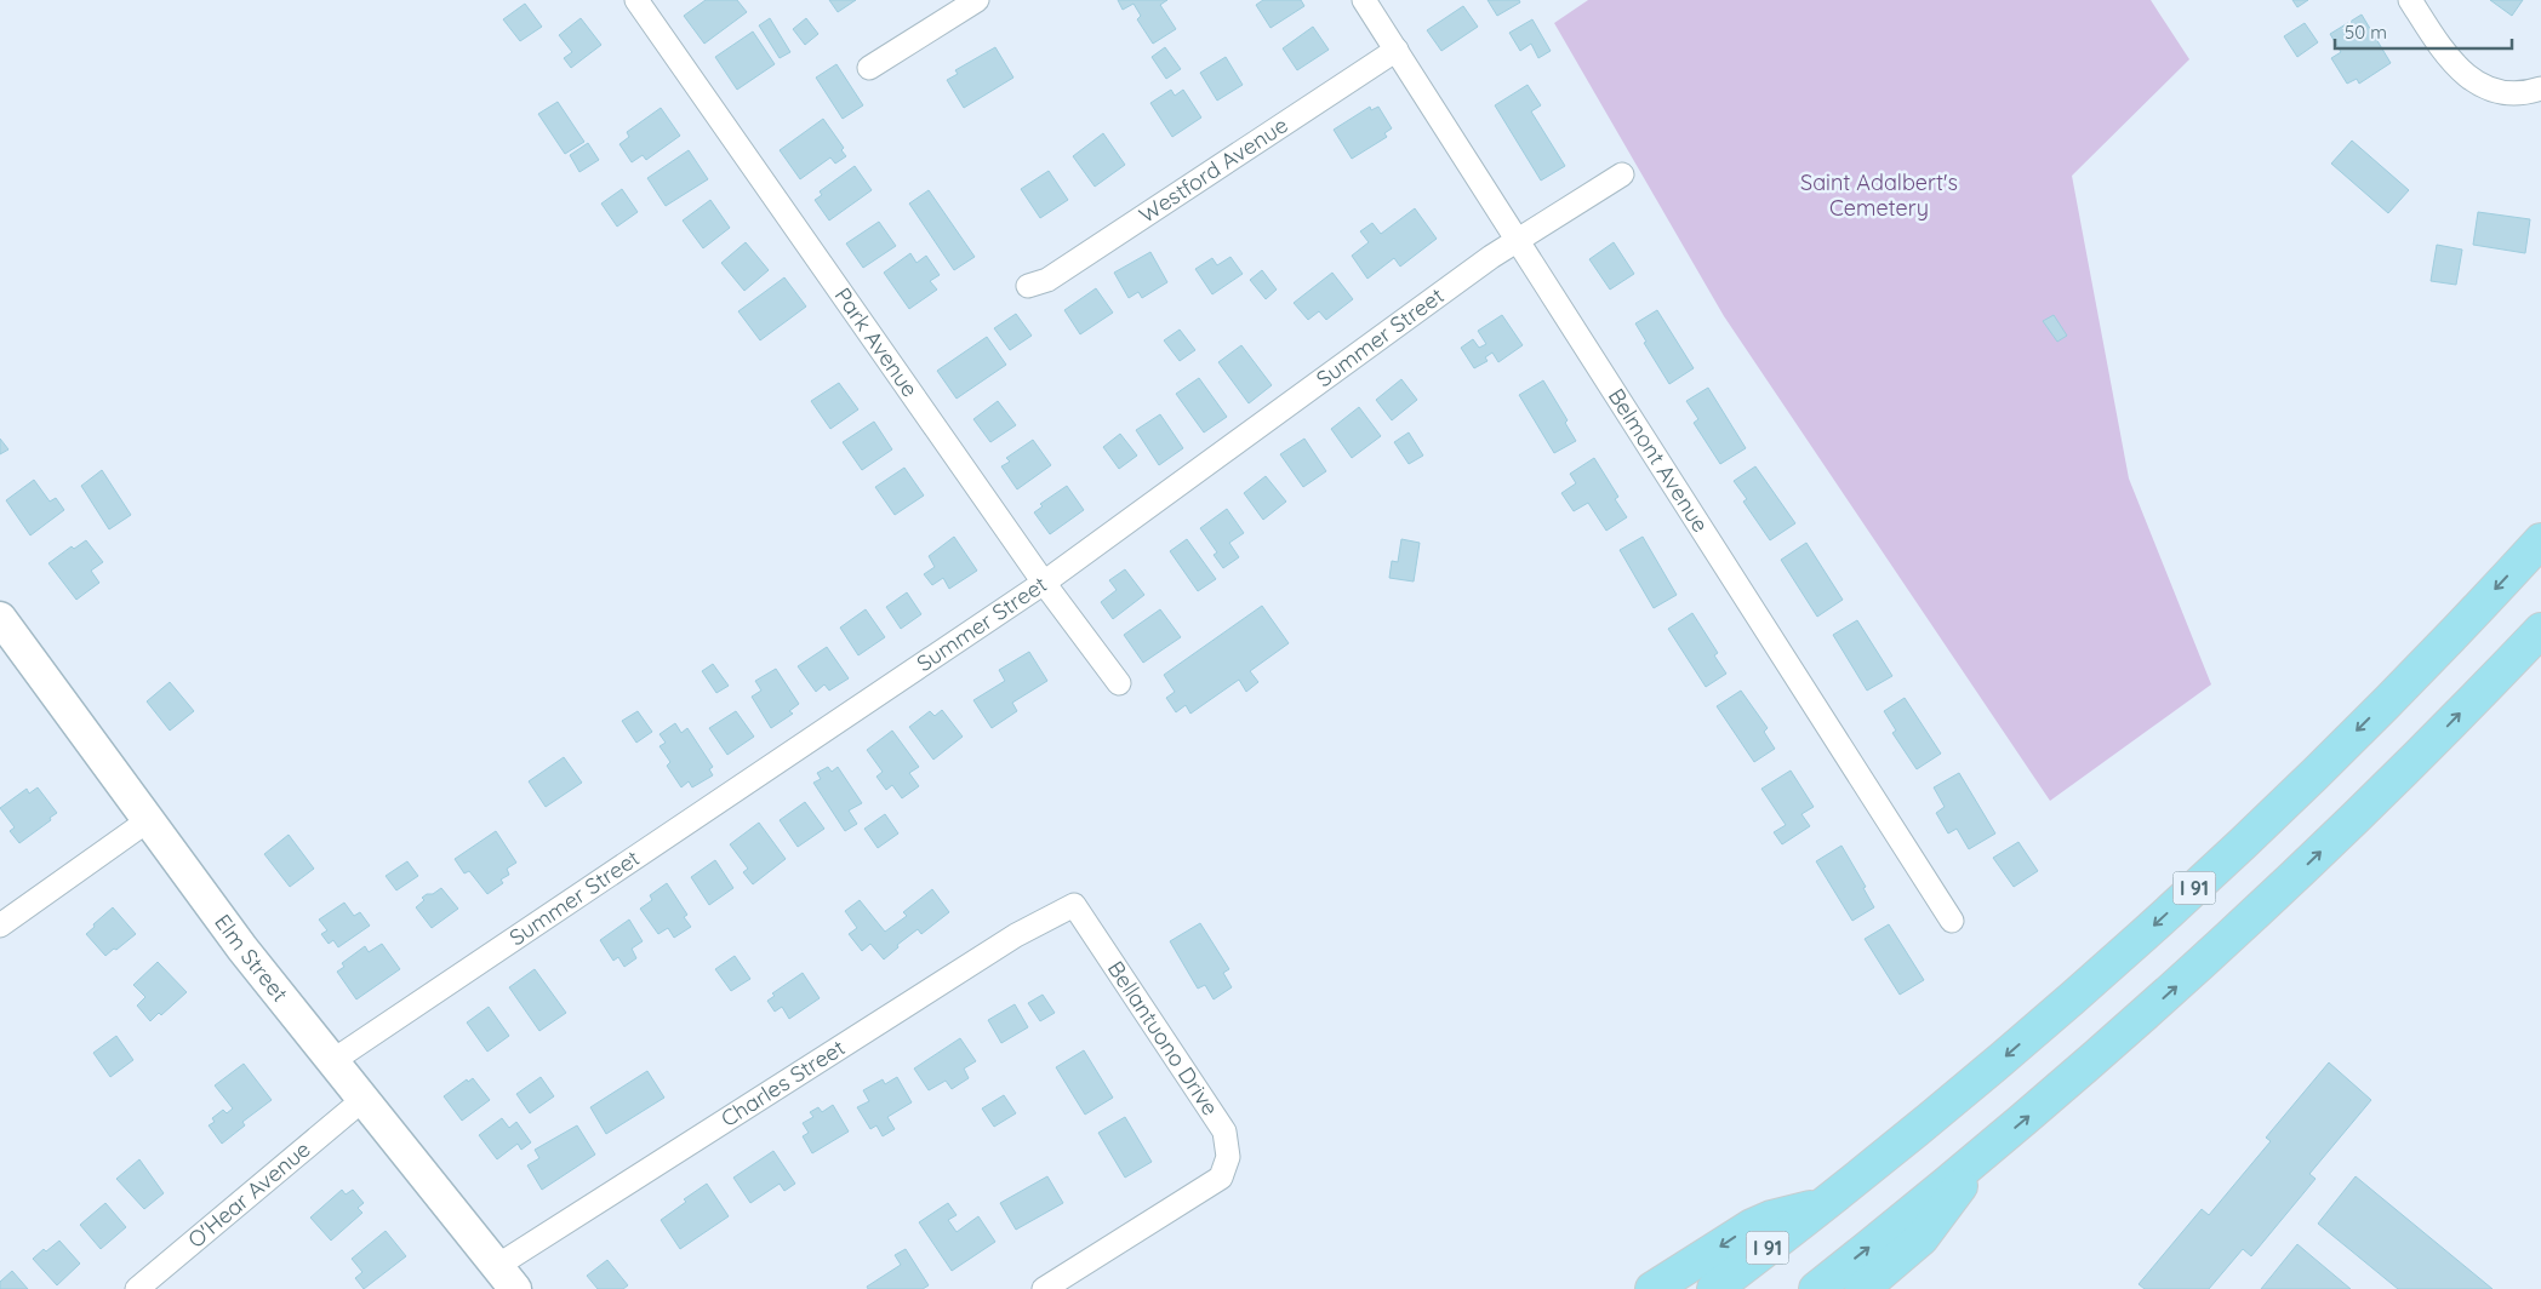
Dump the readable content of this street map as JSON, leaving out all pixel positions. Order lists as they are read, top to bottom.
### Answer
{
  "streets": {
    "highway": ["I 91"],
    "main road": ["Elm Street"],
    "street": [
      "Westford Avenue",
      "Summer Street",
      "Park Avenue",
      "Belmont Avenue",
      "Bellantuono Drive",
      "Charles Street",
      "O'Hear Avenue"
    ]
  },
  "crossings": [
    ["Westford Avenue", "Belmont Avenue"],
    ["Summer Street", "Park Avenue"],
    ["Summer Street", "Belmont Avenue"],
    ["Summer Street", "Elm Street"],
    ["Elm Street", "Charles Street"],
    ["Elm Street", "O'Hear Avenue"],
    ["Bellantuono Drive", "Charles Street"]
  ],
  "parks": ["Saint Adalbert's Cemetery"],
  "scale_bar": "50 m"
}
